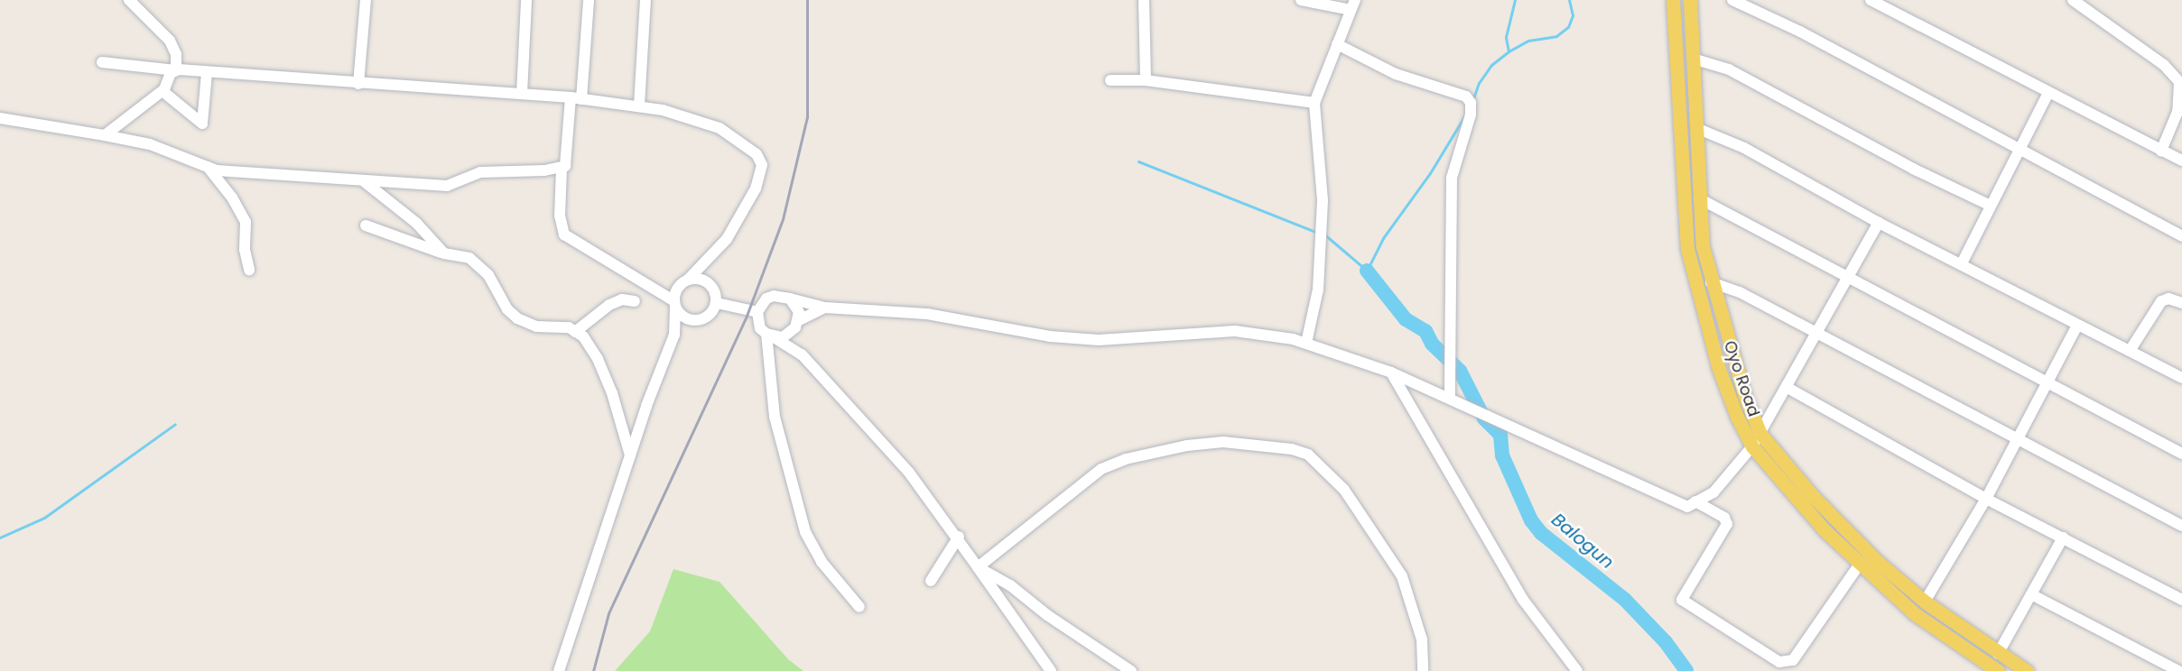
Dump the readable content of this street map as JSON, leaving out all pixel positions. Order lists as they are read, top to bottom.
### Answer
{
  "streets": {
    "main road": ["Oyo Road"]
  },
  "water": ["Balogun"]
}
